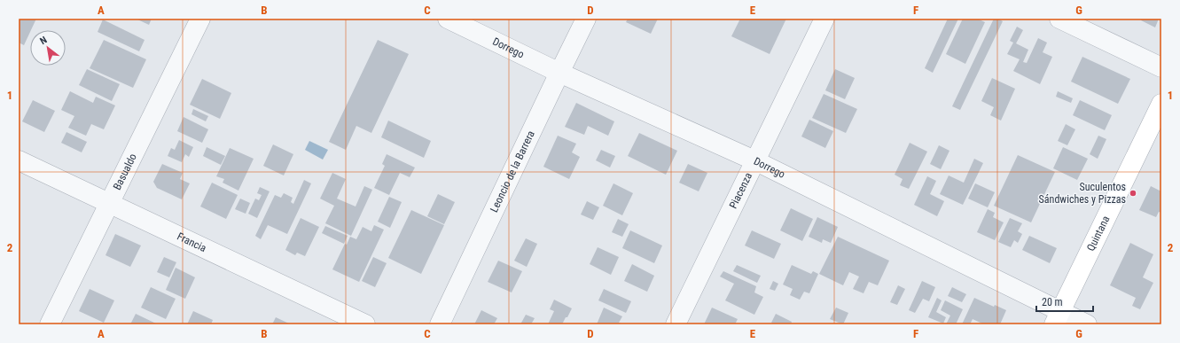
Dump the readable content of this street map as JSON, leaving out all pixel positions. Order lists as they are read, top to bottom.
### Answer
{
  "streets": {
    "main road": ["Quintana"],
    "street": [
      "Dorrego",
      "Basualdo",
      "Leoncio de la Barrera",
      "Piacenza",
      "Francia"
    ]
  },
  "crossings": [
    ["Dorrego", "Leoncio de la Barrera"],
    ["Dorrego", "Piacenza"],
    ["Dorrego", "Quintana"],
    ["Basualdo", "Francia"]
  ],
  "places": ["Suculentos Sándwiches y Pizzas"],
  "scale_bar": "20 m",
  "north": "top left",
  "grid": {
    "columns": [
      "A",
      "B",
      "C",
      "D",
      "E",
      "F",
      "G"
    ],
    "rows": ["1", "2"]
  }
}
